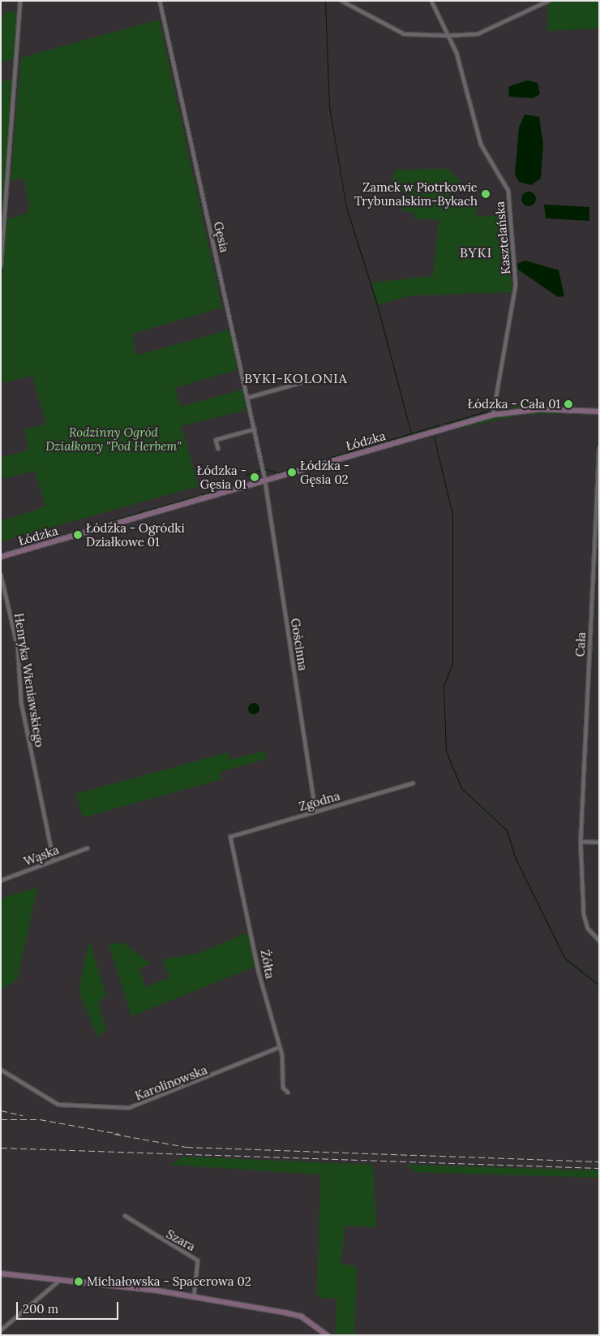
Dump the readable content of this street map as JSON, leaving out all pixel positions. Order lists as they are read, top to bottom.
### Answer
{
  "streets": {
    "main road": ["Łódzka"],
    "street": [
      "Gęsia",
      "Kasztelańska",
      "Gościnna",
      "Cała",
      "Henryka Wieniawskiego",
      "Zgodna",
      "Wąska",
      "Żółta",
      "Karolinowska",
      "Szara"
    ]
  },
  "crossings": [
    ["Gęsia", "Łódzka"],
    ["Gęsia", "Gościnna"],
    ["Kasztelańska", "Łódzka"],
    ["Łódzka", "Gościnna"],
    ["Gościnna", "Zgodna"],
    ["Henryka Wieniawskiego", "Wąska"],
    ["Zgodna", "Żółta"],
    ["Żółta", "Karolinowska"]
  ],
  "districts": ["BYKI", "BYKI-KOLONIA"],
  "parks": ["Rodzinny Ogród Działkowy \"Pod Herbem\""],
  "places": [
    "Zamek w Piotrkowie Trybunalskim-Bykach",
    "Łódzka - Cała 01",
    "Łódzka - Gęsia 02",
    "Łódzka - Gęsia 01",
    "Łódzka - Ogródki Działkowe 01",
    "Michałowska - Spacerowa 02"
  ],
  "scale_bar": "200 m"
}
